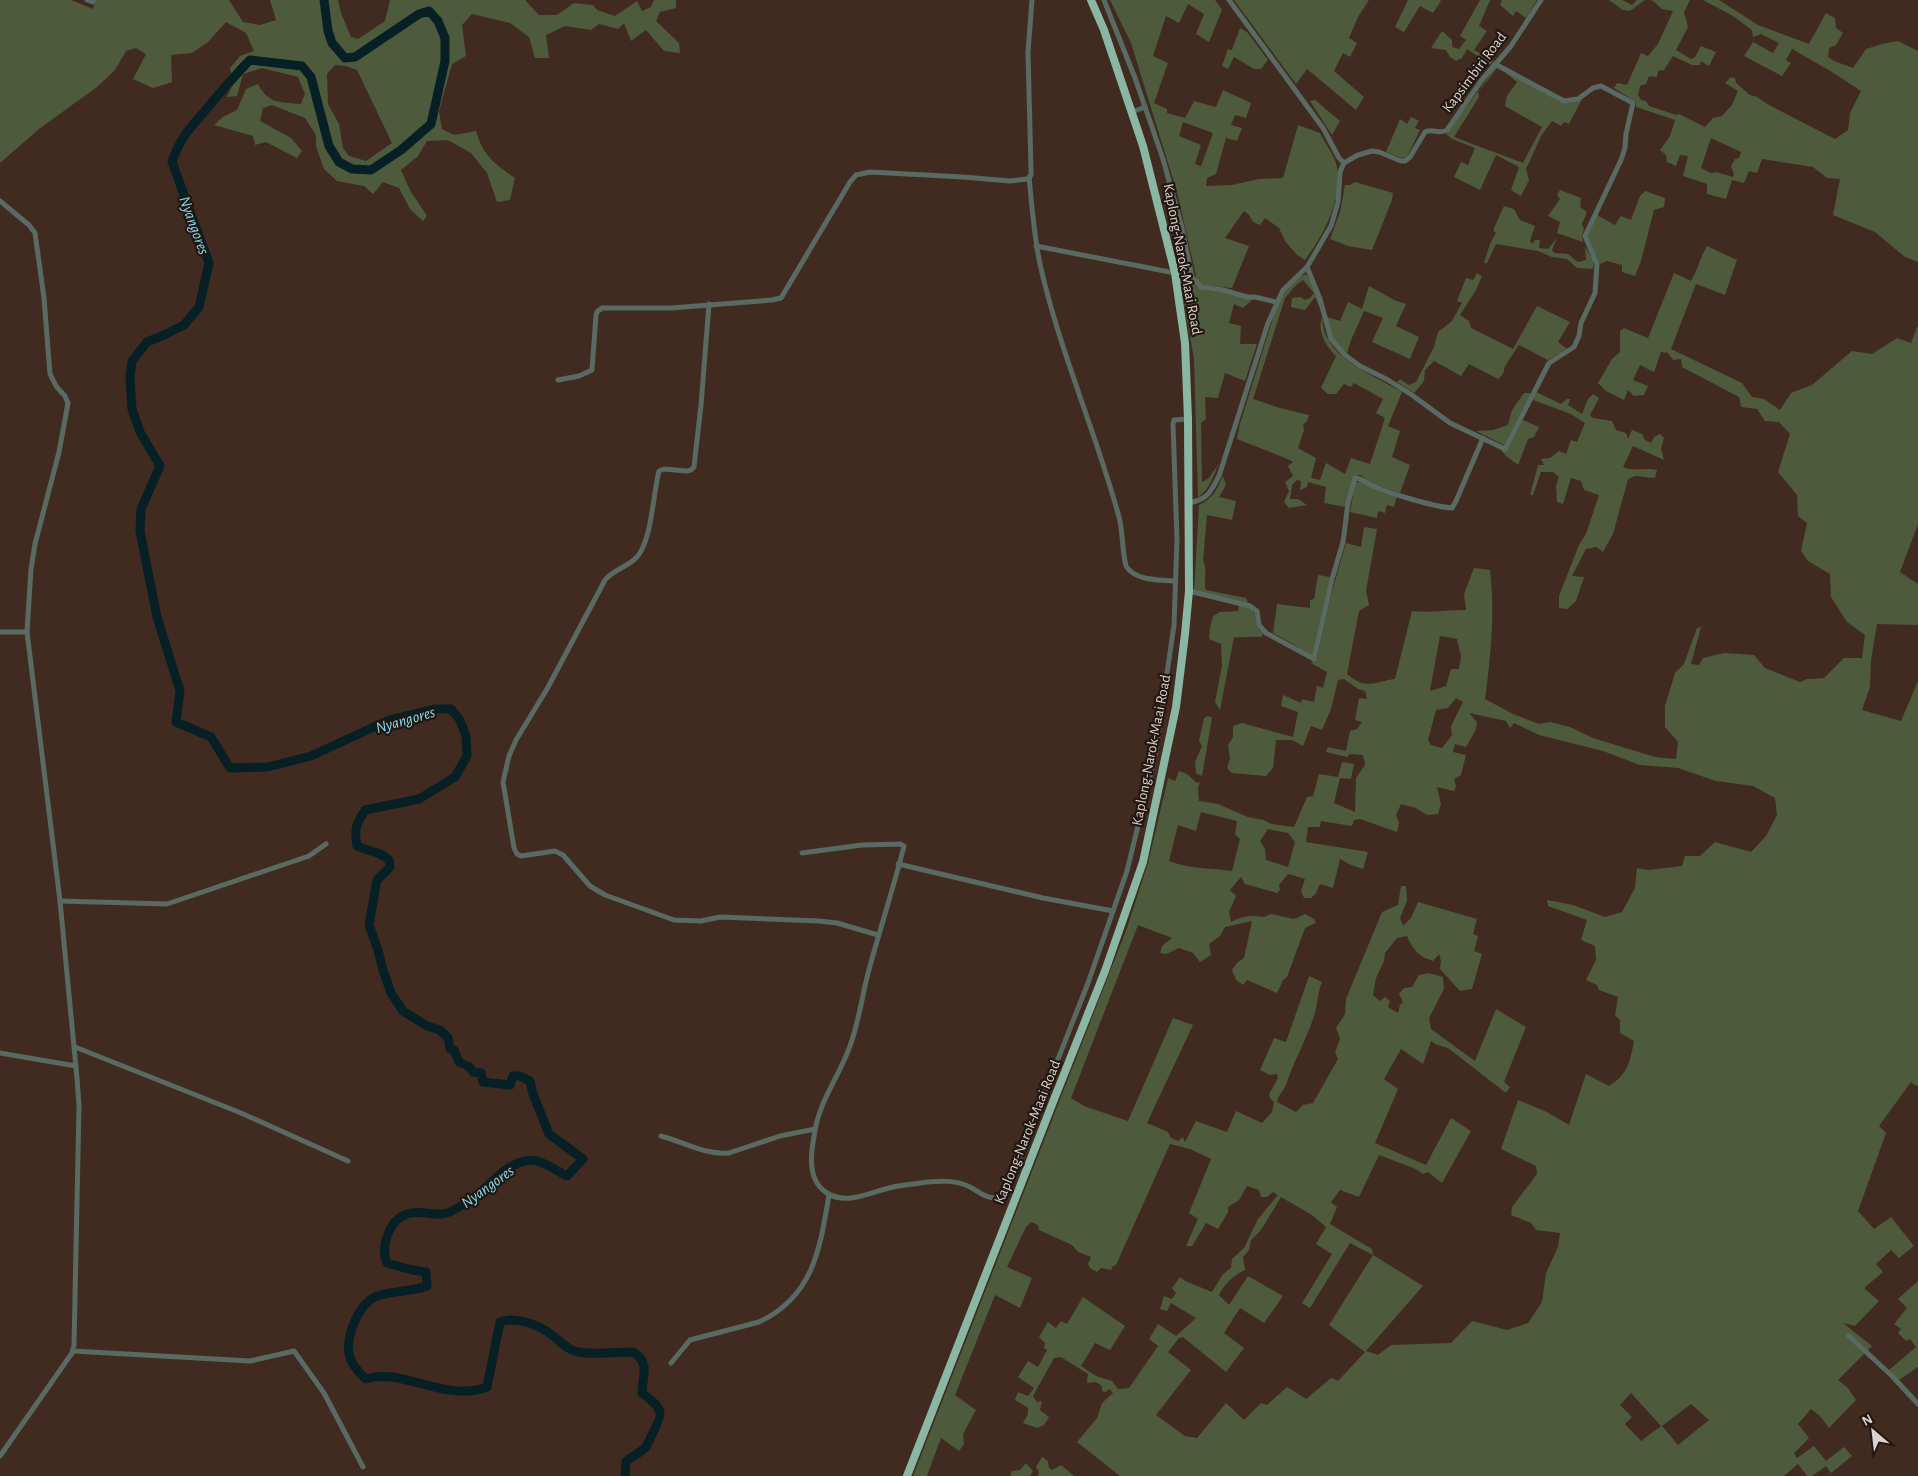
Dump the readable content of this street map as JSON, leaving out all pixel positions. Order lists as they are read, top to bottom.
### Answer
{
  "streets": {
    "highway": ["Kaplong-Narok-Maai Road"],
    "street": ["Kapsimbiri Road"]
  },
  "water": ["Nyangores"],
  "north": "top left"
}
